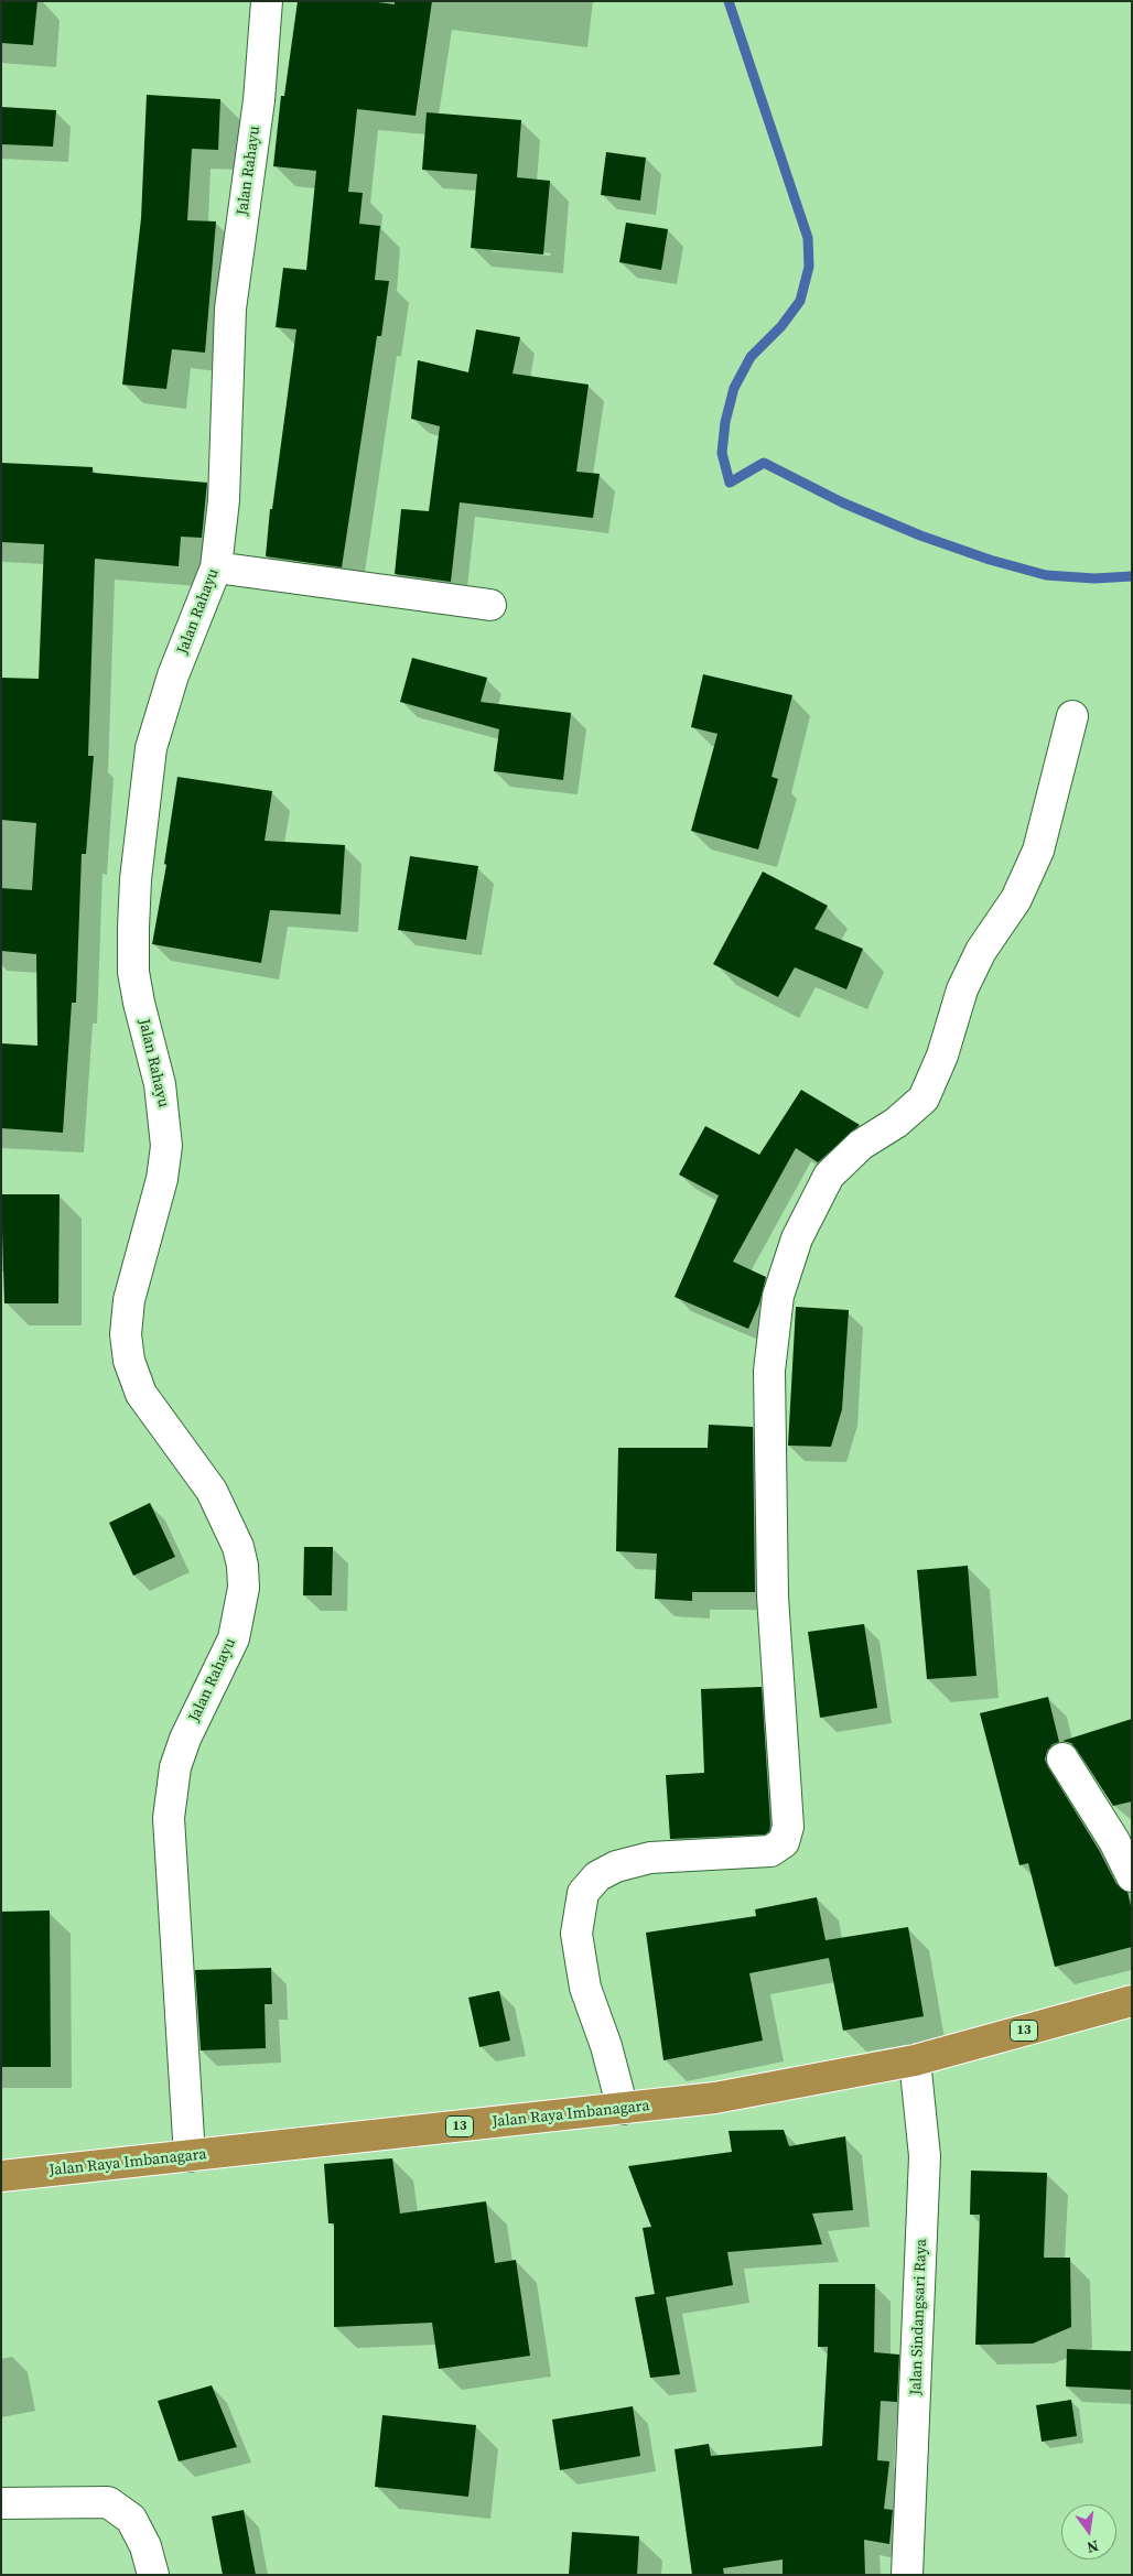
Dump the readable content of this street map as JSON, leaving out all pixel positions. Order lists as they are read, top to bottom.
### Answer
{
  "streets": {
    "highway": ["13", "Jalan Raya Imbanagara"],
    "street": ["Jalan Rahayu", "Jalan Sindangsari Raya"]
  },
  "crossings": [
    ["Jalan Rahayu", "Jalan Raya Imbanagara"],
    ["Jalan Raya Imbanagara", "Jalan Sindangsari Raya"]
  ],
  "north": "bottom"
}
